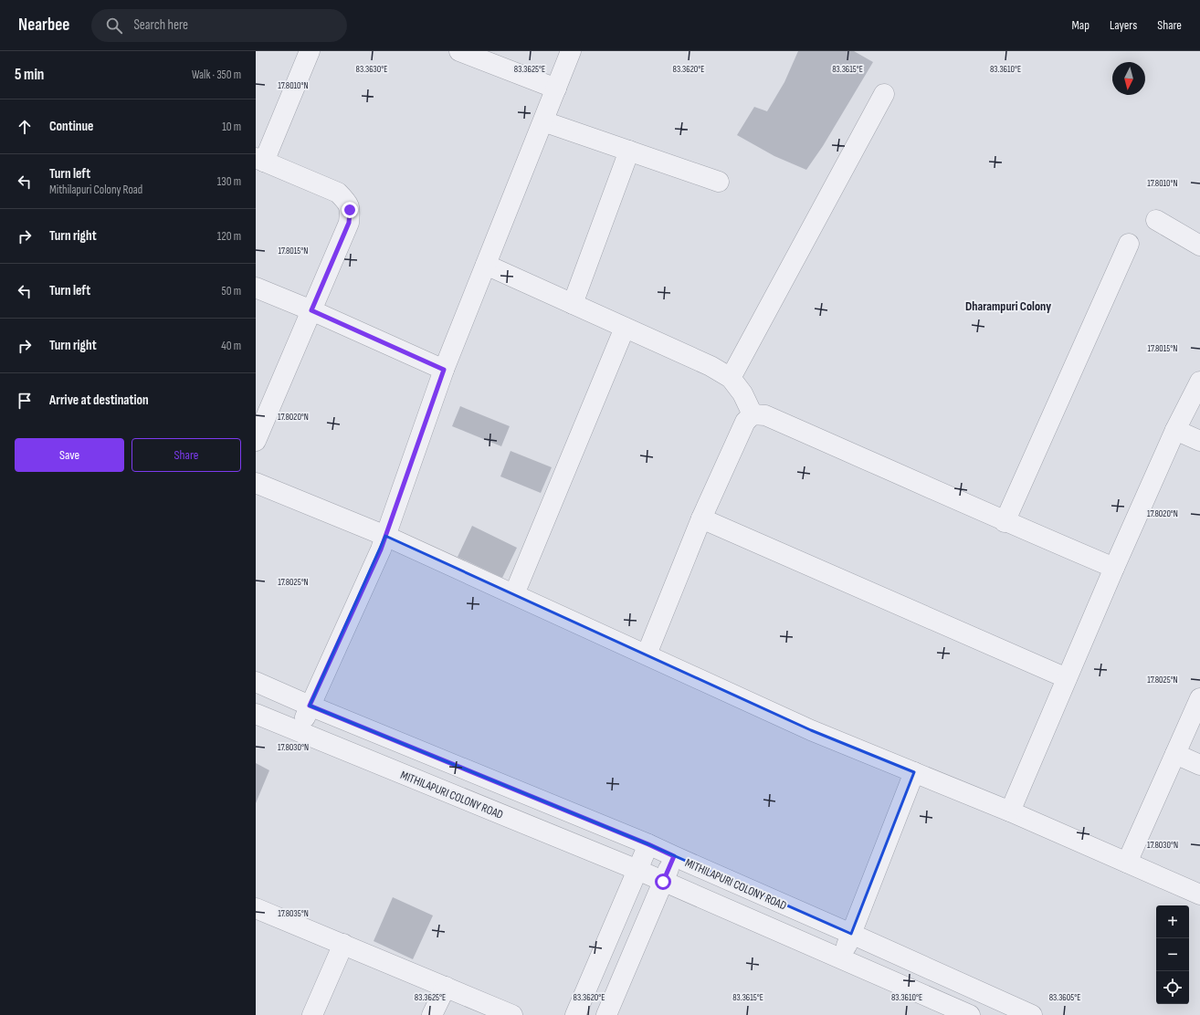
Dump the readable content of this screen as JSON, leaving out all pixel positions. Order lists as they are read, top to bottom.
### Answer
{
  "streets": {
    "street": ["MITHILAPURI COLONY ROAD"]
  },
  "districts": ["Dharampuri Colony"],
  "north": "bottom",
  "page": {
    "header": "Nearbee",
    "search": "Search here",
    "nav": ["Map", "Layers", "Share"],
    "heading": ["5 min", "Walk · 350 m"],
    "list": [
      ["Continue", "10 m"],
      ["Turn left", "Mithilapuri Colony Road", "130 m"],
      ["Turn right", "120 m"],
      ["Turn left", "50 m"],
      ["Turn right", "40 m"],
      "Arrive at destination"
    ],
    "buttons": ["Save", "Share"],
    "map_buttons": ["+", "−"]
  },
  "coordinates": [
    "83.3630°E",
    "83.3625°E",
    "83.3620°E",
    "83.3615°E",
    "83.3610°E",
    "17.8010°N",
    "17.8015°N",
    "17.8020°N",
    "17.8025°N",
    "17.8030°N",
    "17.8035°N",
    "83.3605°E"
  ]
}
